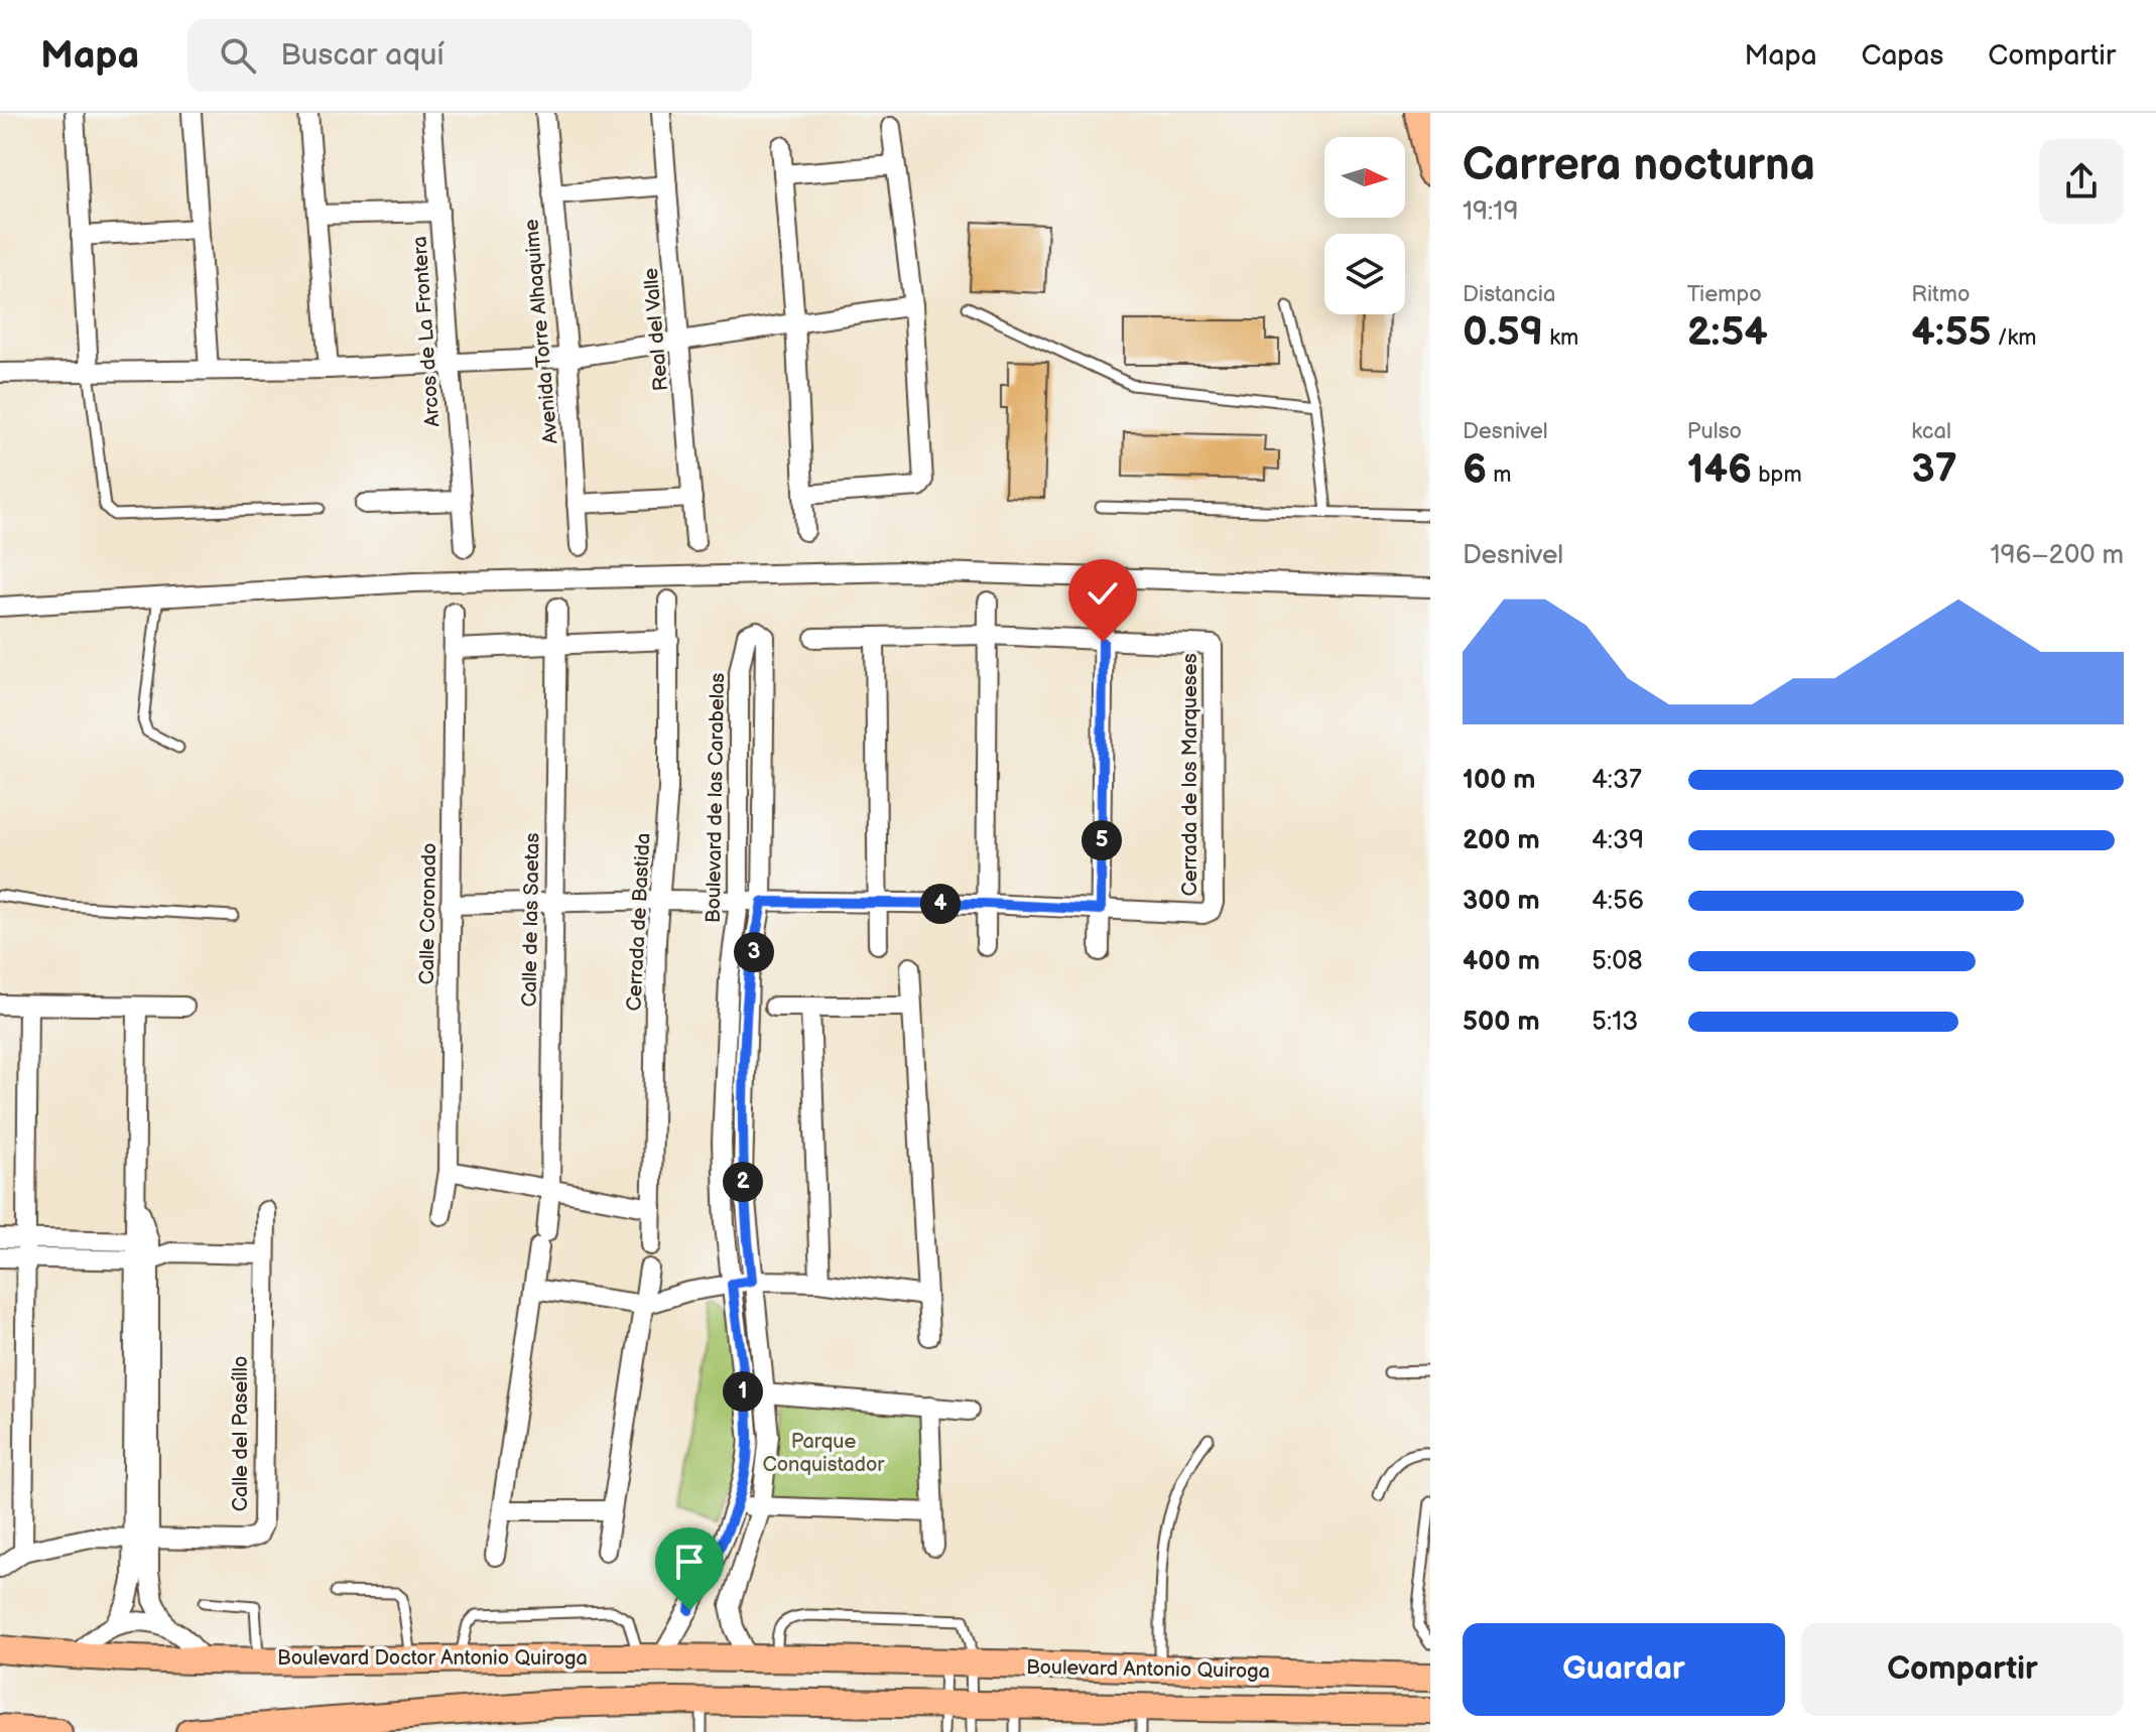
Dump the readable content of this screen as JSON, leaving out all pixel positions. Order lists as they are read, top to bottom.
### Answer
{
  "streets": {
    "main road": ["Boulevard Doctor Antonio Quiroga", "Boulevard Antonio Quiroga"],
    "street": [
      "Real del Valle",
      "Arcos de La Frontera",
      "Avenida Torre Alhaquime",
      "Cerrada de los Marqueses",
      "Boulevard de las Carabelas",
      "Calle Coronado",
      "Calle de las Saetas",
      "Cerrada de Bastida",
      "Calle del Paseíllo"
    ]
  },
  "crossings": [
    ["Cerrada de los Marqueses", "Boulevard de las Carabelas"],
    ["Cerrada de los Marqueses", "Calle Coronado"],
    ["Cerrada de los Marqueses", "Calle de las Saetas"],
    ["Cerrada de los Marqueses", "Cerrada de Bastida"],
    ["Boulevard de las Carabelas", "Boulevard Doctor Antonio Quiroga"],
    ["Boulevard Doctor Antonio Quiroga", "Boulevard Antonio Quiroga"]
  ],
  "parks": ["Parque Conquistador"],
  "north": "right",
  "page": {
    "header": "Mapa",
    "search": "Buscar aquí",
    "nav": ["Mapa", "Capas", "Compartir"],
    "heading": ["Carrera nocturna", "19:19"],
    "stats": [
      ["Distancia", "0.59 km"],
      ["Tiempo", "2:54"],
      ["Ritmo", "4:55 /km"],
      ["Desnivel", "6 m"],
      ["Pulso", "146 bpm"],
      ["kcal", "37"]
    ],
    "chart": ["Desnivel", "196–200 m"],
    "list": [
      {
        "name": "100 m",
        "note": "4:37"
      },
      {
        "name": "200 m",
        "note": "4:39"
      },
      {
        "name": "300 m",
        "note": "4:56"
      },
      {
        "name": "400 m",
        "note": "5:08"
      },
      {
        "name": "500 m",
        "note": "5:13"
      }
    ],
    "pins": [
      "5",
      "4",
      "3",
      "2",
      "1"
    ],
    "buttons": ["Guardar", "Compartir"]
  }
}
